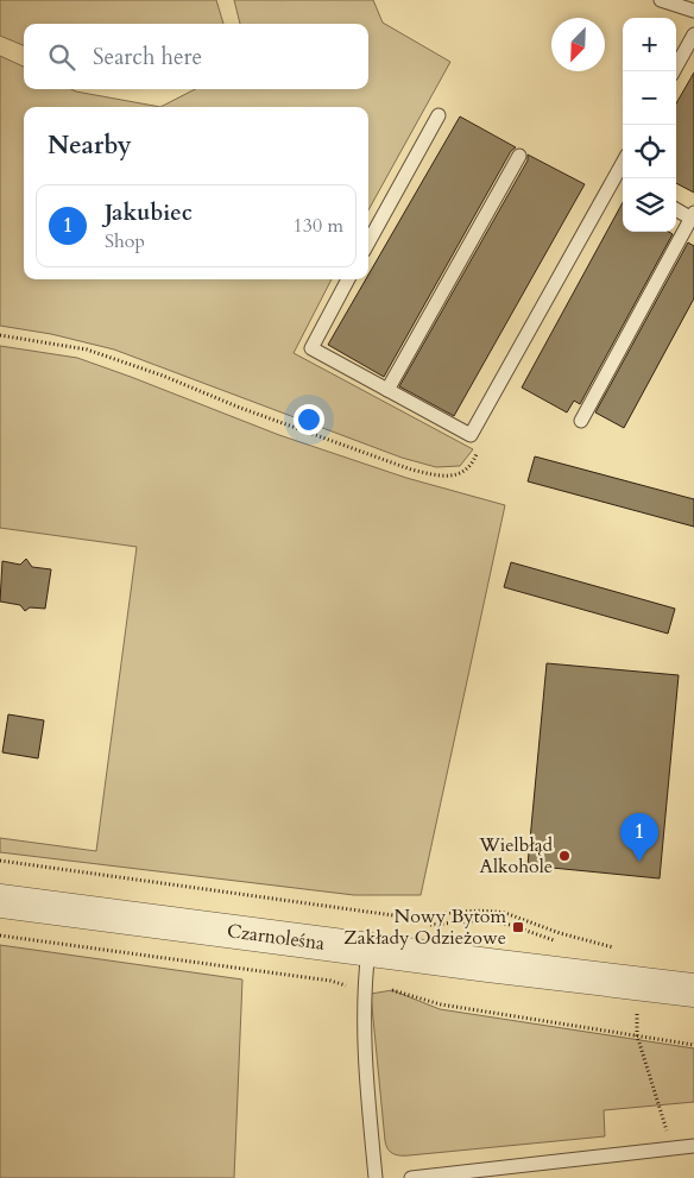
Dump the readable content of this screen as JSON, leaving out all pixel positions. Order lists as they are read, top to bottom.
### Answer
{
  "streets": {
    "street": ["Czarnoleśna"]
  },
  "places": {
    "other": ["Wielbłąd Alkohole"],
    "transit": ["Nowy Bytom Zakłady Odzieżowe"]
  },
  "north": "bottom left",
  "page": {
    "map_buttons": ["+", "−"],
    "search": "Search here",
    "heading": "Nearby",
    "list": [
      {
        "mark": "1",
        "name": "Jakubiec",
        "note": "Shop",
        "value": "130 m"
      }
    ],
    "pins": "1"
  }
}
